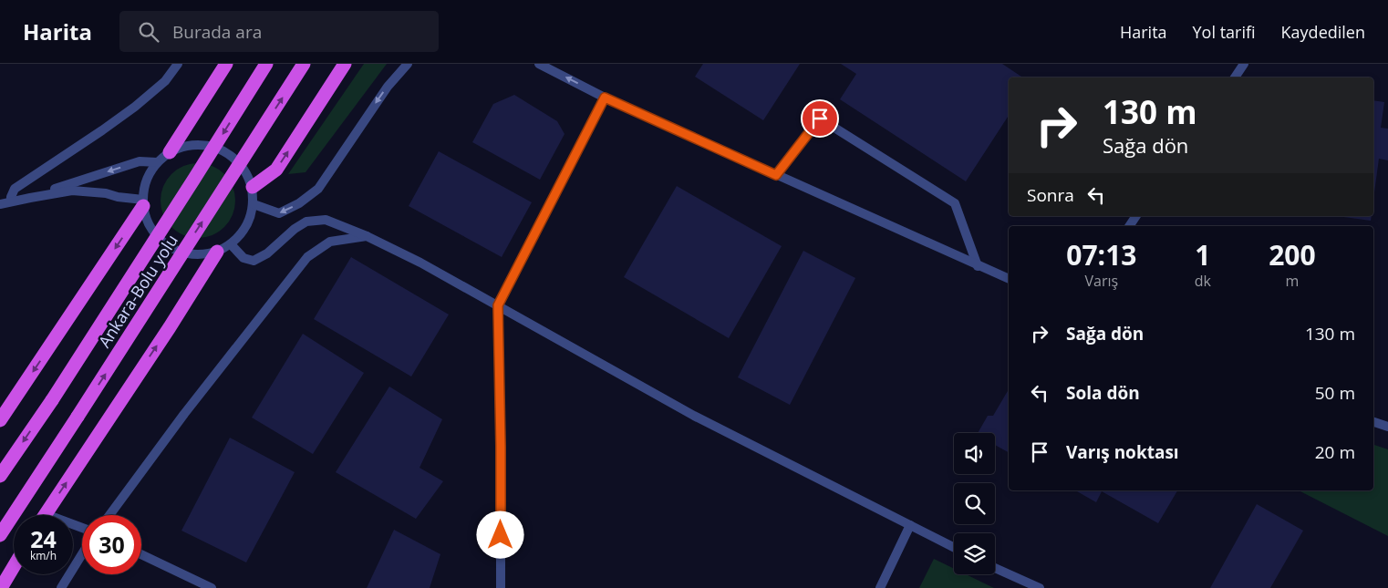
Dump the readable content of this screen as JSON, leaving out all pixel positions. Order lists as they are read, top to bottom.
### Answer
{
  "streets": {
    "highway": ["Ankara-Bolu yolu"]
  },
  "page": {
    "header": "Harita",
    "search": "Burada ara",
    "nav": ["Harita", "Yol tarifi", "Kaydedilen"],
    "turn": ["130 m", "Sağa dön"],
    "then": "Sonra",
    "eta": [
      "07:13",
      "Varış",
      "1",
      "dk",
      "200",
      "m"
    ],
    "list": [
      {
        "name": "Sağa dön",
        "value": "130 m"
      },
      {
        "name": "Sola dön",
        "value": "50 m"
      },
      {
        "name": "Varış noktası",
        "value": "20 m"
      }
    ],
    "speed": "24 km/h",
    "limit": "30"
  }
}
